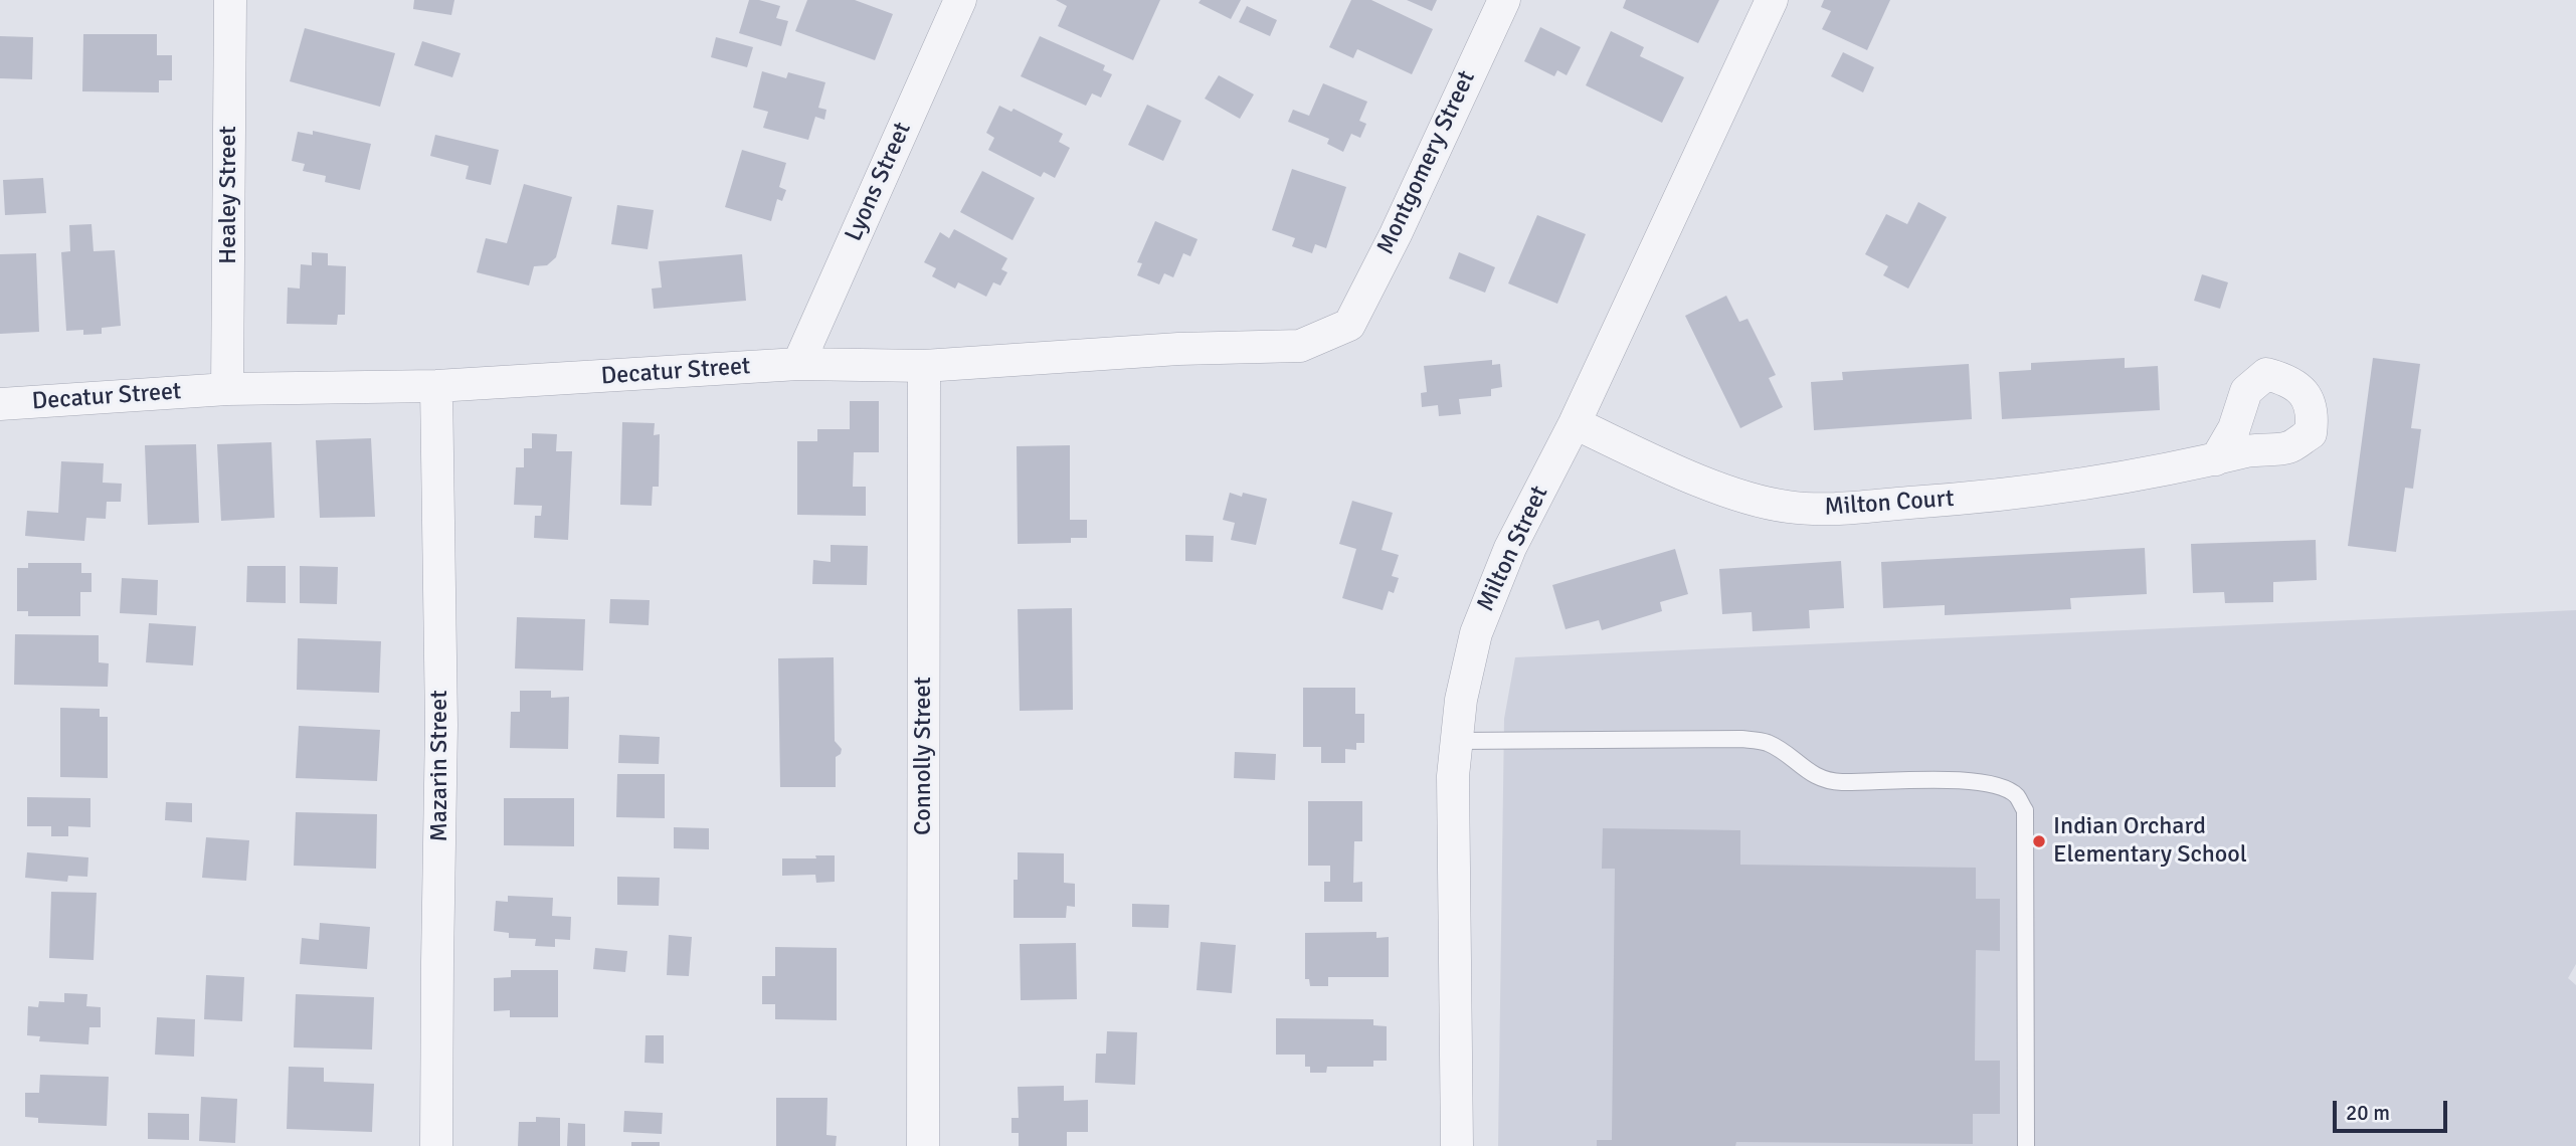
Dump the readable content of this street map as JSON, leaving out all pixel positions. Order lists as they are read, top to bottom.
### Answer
{
  "streets": {
    "street": [
      "Montgomery Street",
      "Lyons Street",
      "Healey Street",
      "Decatur Street",
      "Milton Court",
      "Milton Street",
      "Connolly Street",
      "Mazarin Street"
    ]
  },
  "crossings": [
    ["Montgomery Street", "Decatur Street"],
    ["Lyons Street", "Decatur Street"],
    ["Healey Street", "Decatur Street"],
    ["Decatur Street", "Connolly Street"],
    ["Decatur Street", "Mazarin Street"],
    ["Milton Court", "Milton Street"]
  ],
  "places": ["Indian Orchard Elementary School"],
  "scale_bar": "20 m"
}
